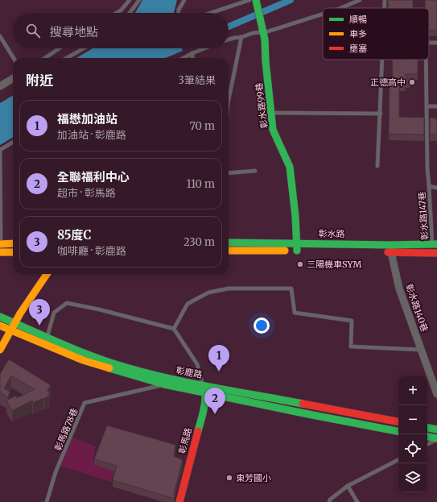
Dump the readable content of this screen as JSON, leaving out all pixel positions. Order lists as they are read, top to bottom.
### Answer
{
  "streets": {
    "main road": [
      "彰水路99巷",
      "彰水路",
      "彰鹿路",
      "彰馬路"
    ],
    "street": ["彰水路140巷"],
    "lane": ["彰水路147巷", "彰馬路78巷"]
  },
  "crossings": [
    ["彰水路99巷", "彰水路"],
    ["彰水路147巷", "彰水路"],
    ["彰水路", "彰水路140巷"],
    ["彰鹿路", "彰馬路78巷"],
    ["彰鹿路", "彰馬路"]
  ],
  "places": ["正德高中", "三陽機車SYM", "東芳國小"],
  "legend": ["順暢", "車多", "壅塞"],
  "page": {
    "search": "搜尋地點",
    "heading": ["附近", "3筆結果"],
    "list": [
      {
        "mark": "1",
        "name": "福懋加油站",
        "note": "加油站 · 彰鹿路",
        "value": "70 m"
      },
      {
        "mark": "2",
        "name": "全聯福利中心",
        "note": "超市 · 彰馬路",
        "value": "110 m"
      },
      {
        "mark": "3",
        "name": "85度C",
        "note": "咖啡廳 · 彰鹿路",
        "value": "230 m"
      }
    ],
    "pins": ["3", "1", "2"],
    "map_buttons": ["+", "−"]
  }
}
